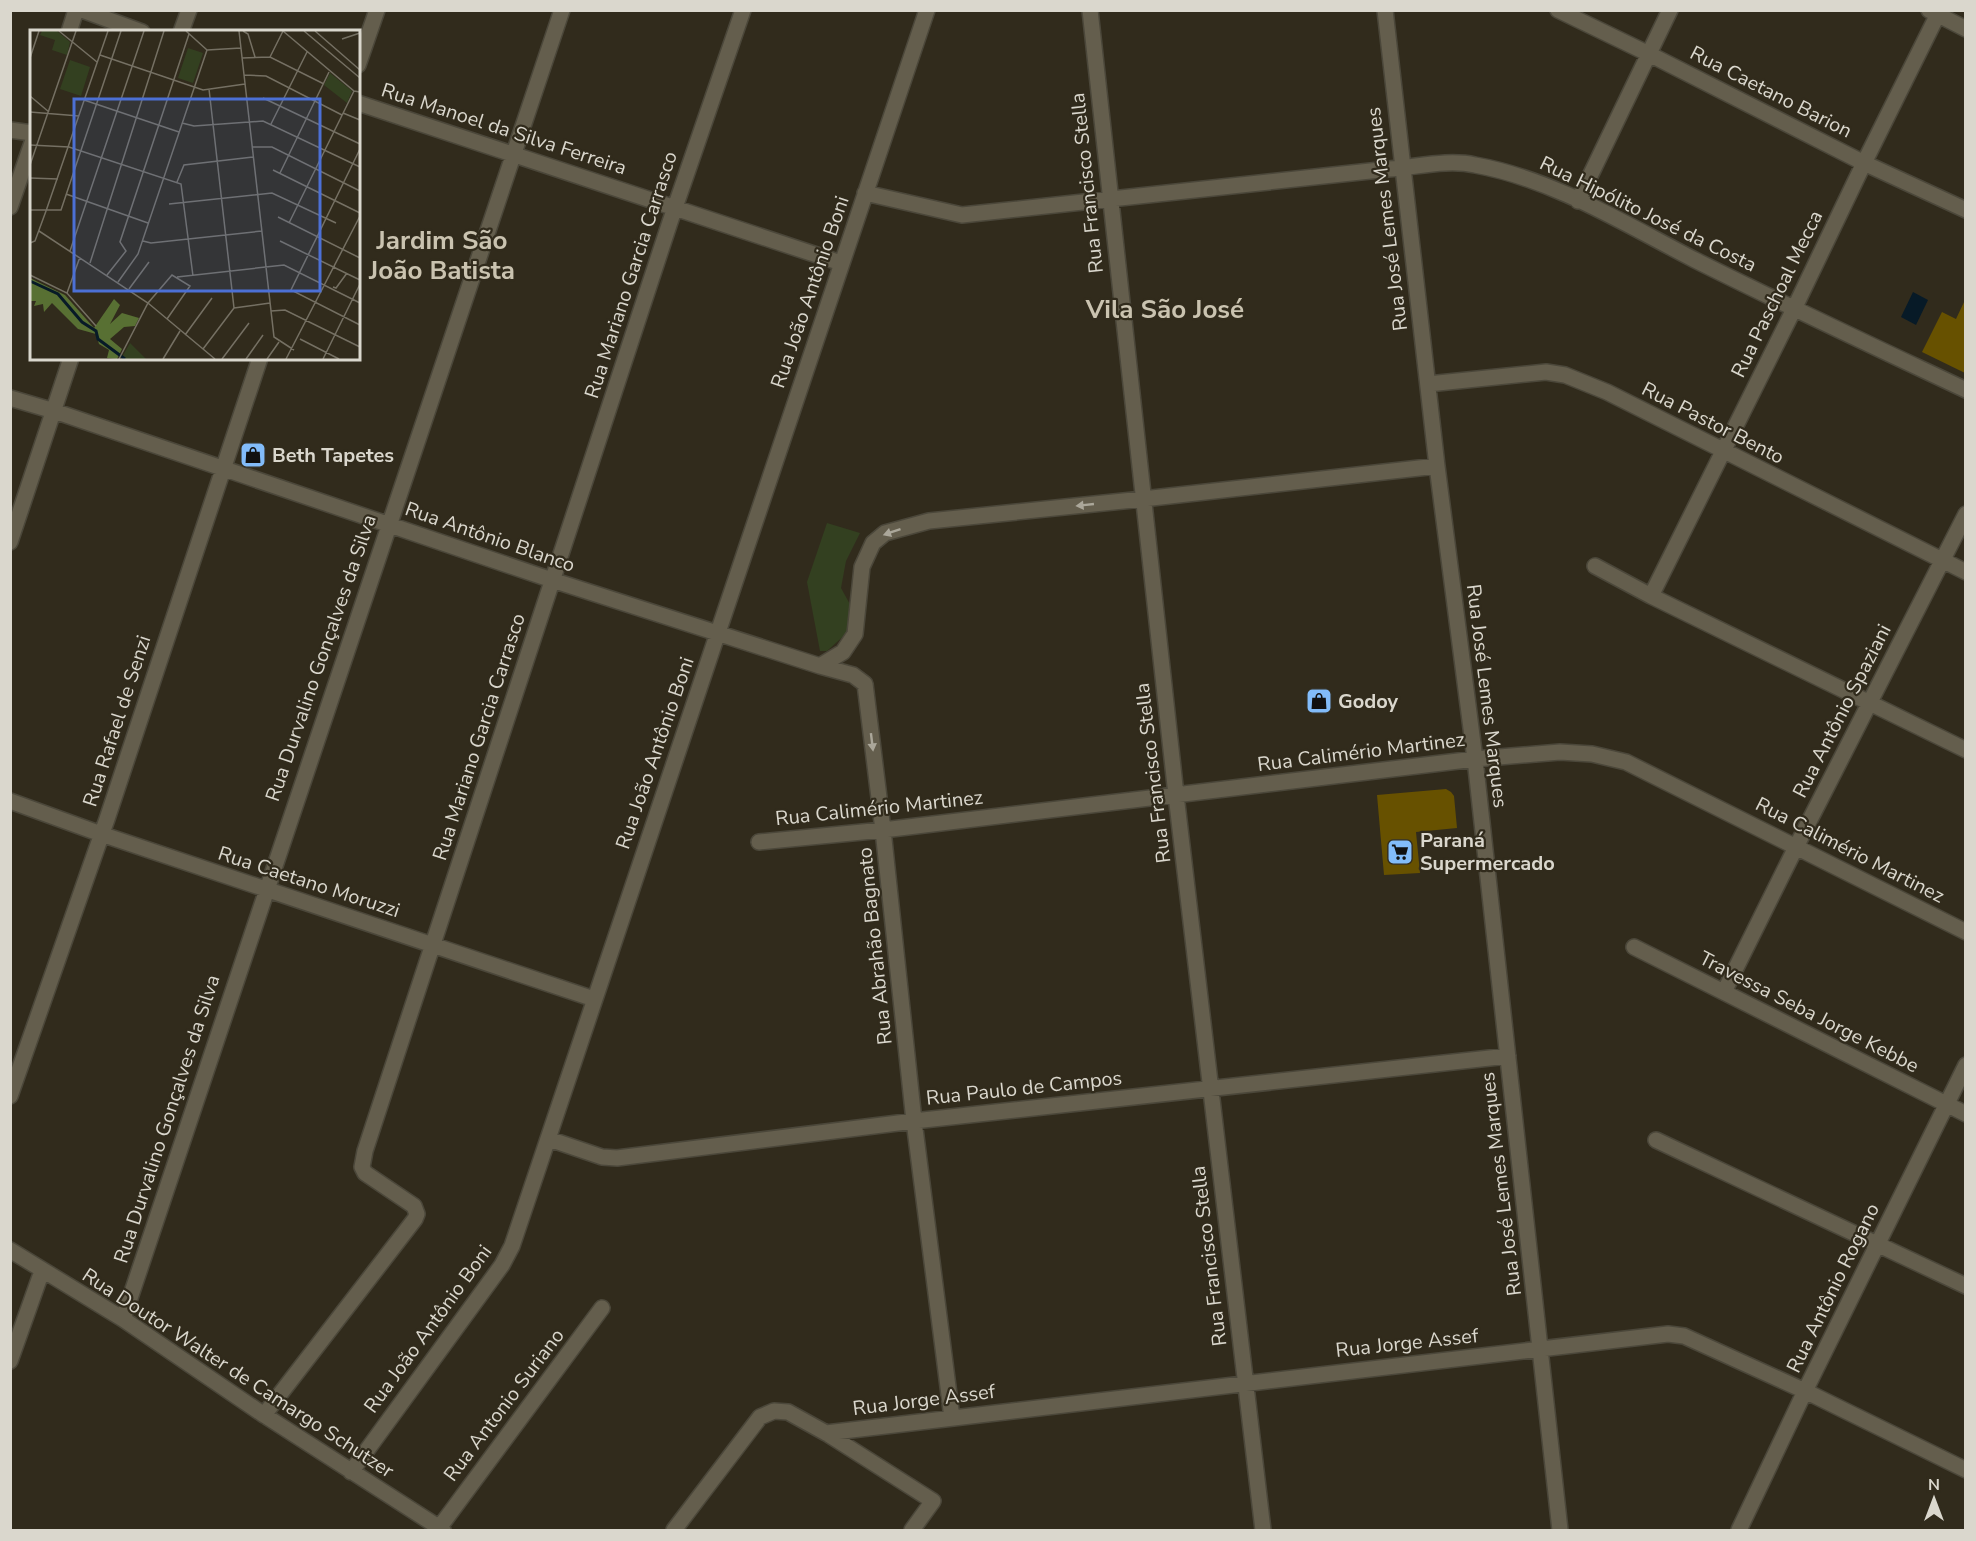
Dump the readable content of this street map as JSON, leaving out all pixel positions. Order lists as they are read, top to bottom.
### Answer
{
  "streets": {
    "street": [
      "Rua Caetano Barion",
      "Rua Manoel da Silva Ferreira",
      "Rua Francisco Stella",
      "Rua Hipólito José da Costa",
      "Rua José Lemes Marques",
      "Rua Mariano Garcia Carrasco",
      "Rua João Antônio Boni",
      "Rua Paschoal Mecca",
      "Rua Pastor Bento",
      "Rua Antônio Blanco",
      "Rua Durvalino Gonçalves da Silva",
      "Rua Antônio Spaziani",
      "Rua Rafael de Senzi",
      "Rua Calimério Martinez",
      "Rua Caetano Moruzzi",
      "Rua Abrahão Bagnato",
      "Travessa Seba Jorge Kebbe",
      "Rua Paulo de Campos",
      "Rua Antônio Rogano",
      "Rua Jorge Assef",
      "Rua Doutor Walter de Camargo Schutzer",
      "Rua Antonio Suriano"
    ]
  },
  "crossings": [
    ["Rua Caetano Barion", "Rua Paschoal Mecca"],
    ["Rua Manoel da Silva Ferreira", "Rua Mariano Garcia Carrasco"],
    ["Rua Manoel da Silva Ferreira", "Rua João Antônio Boni"],
    ["Rua Manoel da Silva Ferreira", "Rua Durvalino Gonçalves da Silva"],
    ["Rua Francisco Stella", "Rua Hipólito José da Costa"],
    ["Rua Francisco Stella", "Rua Calimério Martinez"],
    ["Rua Francisco Stella", "Rua Paulo de Campos"],
    ["Rua Francisco Stella", "Rua Jorge Assef"],
    ["Rua Hipólito José da Costa", "Rua José Lemes Marques"],
    ["Rua Hipólito José da Costa", "Rua João Antônio Boni"],
    ["Rua Hipólito José da Costa", "Rua Paschoal Mecca"],
    ["Rua José Lemes Marques", "Rua Pastor Bento"],
    ["Rua José Lemes Marques", "Rua Calimério Martinez"],
    ["Rua José Lemes Marques", "Rua Paulo de Campos"],
    ["Rua José Lemes Marques", "Rua Jorge Assef"],
    ["Rua Mariano Garcia Carrasco", "Rua Antônio Blanco"],
    ["Rua Mariano Garcia Carrasco", "Rua Caetano Moruzzi"],
    ["Rua Mariano Garcia Carrasco", "Rua Doutor Walter de Camargo Schutzer"],
    ["Rua João Antônio Boni", "Rua Antônio Blanco"],
    ["Rua João Antônio Boni", "Rua Caetano Moruzzi"],
    ["Rua João Antônio Boni", "Rua Paulo de Campos"],
    ["Rua João Antônio Boni", "Rua Doutor Walter de Camargo Schutzer"],
    ["Rua Paschoal Mecca", "Rua Pastor Bento"],
    ["Rua Pastor Bento", "Rua Antônio Spaziani"],
    ["Rua Antônio Blanco", "Rua Durvalino Gonçalves da Silva"],
    ["Rua Antônio Blanco", "Rua Rafael de Senzi"],
    ["Rua Antônio Blanco", "Rua Abrahão Bagnato"],
    ["Rua Durvalino Gonçalves da Silva", "Rua Caetano Moruzzi"],
    ["Rua Durvalino Gonçalves da Silva", "Rua Doutor Walter de Camargo Schutzer"],
    ["Rua Antônio Spaziani", "Rua Calimério Martinez"],
    ["Rua Antônio Spaziani", "Travessa Seba Jorge Kebbe"],
    ["Rua Rafael de Senzi", "Rua Caetano Moruzzi"],
    ["Rua Calimério Martinez", "Rua Abrahão Bagnato"],
    ["Rua Abrahão Bagnato", "Rua Paulo de Campos"],
    ["Rua Abrahão Bagnato", "Rua Jorge Assef"],
    ["Travessa Seba Jorge Kebbe", "Rua Antônio Rogano"],
    ["Rua Antônio Rogano", "Rua Jorge Assef"],
    ["Rua Doutor Walter de Camargo Schutzer", "Rua Antonio Suriano"]
  ],
  "districts": ["Jardim São João Batista", "Vila São José"],
  "places": {
    "shop": ["Beth Tapetes", "Godoy"],
    "supermarket": ["Paraná Supermercado"]
  },
  "north": "top"
}
